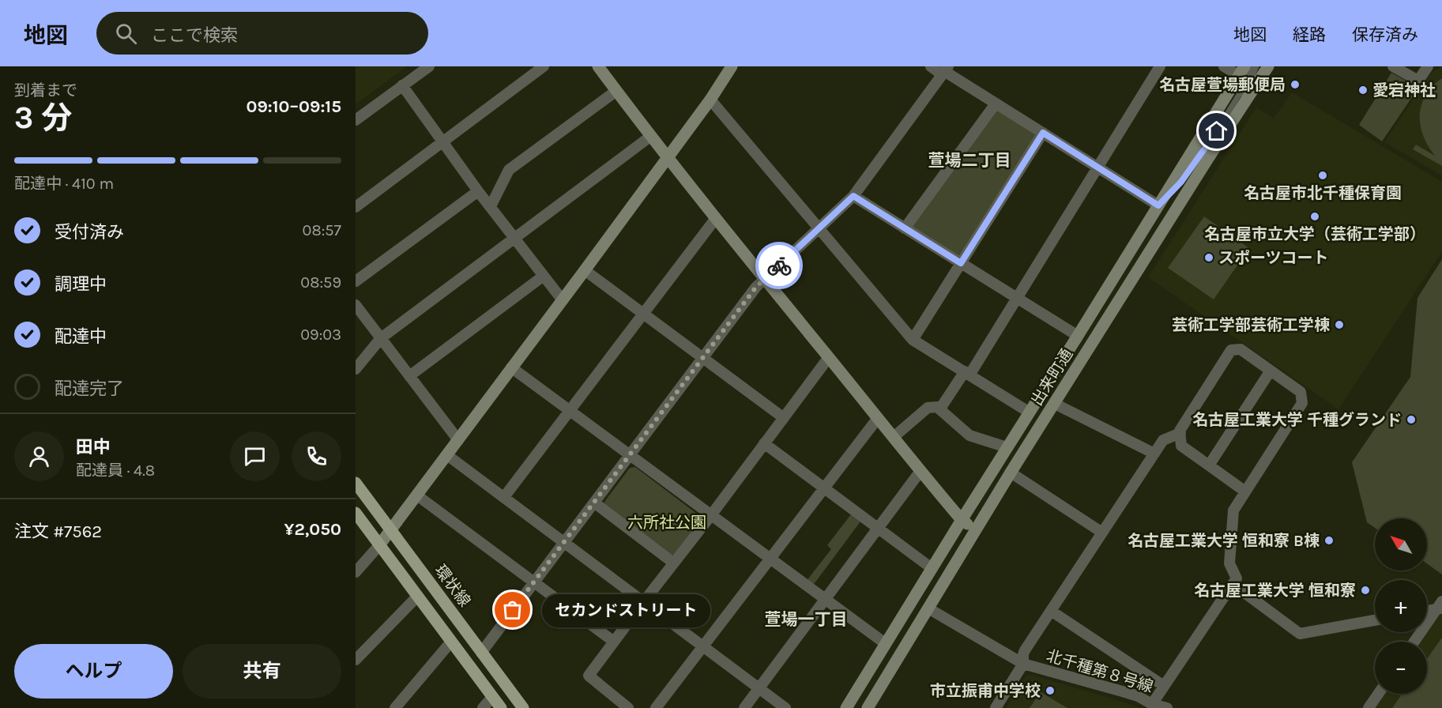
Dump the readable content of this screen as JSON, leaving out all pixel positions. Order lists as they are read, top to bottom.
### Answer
{
  "streets": {
    "main road": ["出来町通", "環状線"],
    "street": ["北千種第８号線"]
  },
  "crossings": [
    ["出来町通", "北千種第８号線"]
  ],
  "districts": ["萱場二丁目", "萱場一丁目"],
  "parks": ["六所社公園"],
  "places": [
    "名古屋萱場郵便局",
    "愛宕神社",
    "名古屋市北千種保育園",
    "名古屋市立大学（芸術工学部）",
    "スポーツコート",
    "芸術工学部芸術工学棟",
    "名古屋工業大学 千種グランド",
    "名古屋工業大学 恒和寮 B棟",
    "名古屋工業大学 恒和寮",
    "セカンドストリート",
    "市立振甫中学校"
  ],
  "north": "top left",
  "page": {
    "header": "地図",
    "search": "ここで検索",
    "nav": ["地図", "経路", "保存済み"],
    "heading": ["3 分", "到着まで", "09:10–09:15"],
    "panel": [
      "田中",
      "配達員 · 4.8",
      "注文 #7562",
      "¥2,050"
    ],
    "bar": "配達中 · 410 m",
    "list": [
      ["受付済み", "08:57"],
      ["調理中", "08:59"],
      ["配達中", "09:03"],
      "配達完了"
    ],
    "map_buttons": ["+", "−"],
    "bubble": "セカンドストリート",
    "buttons": ["ヘルプ", "共有"]
  }
}
